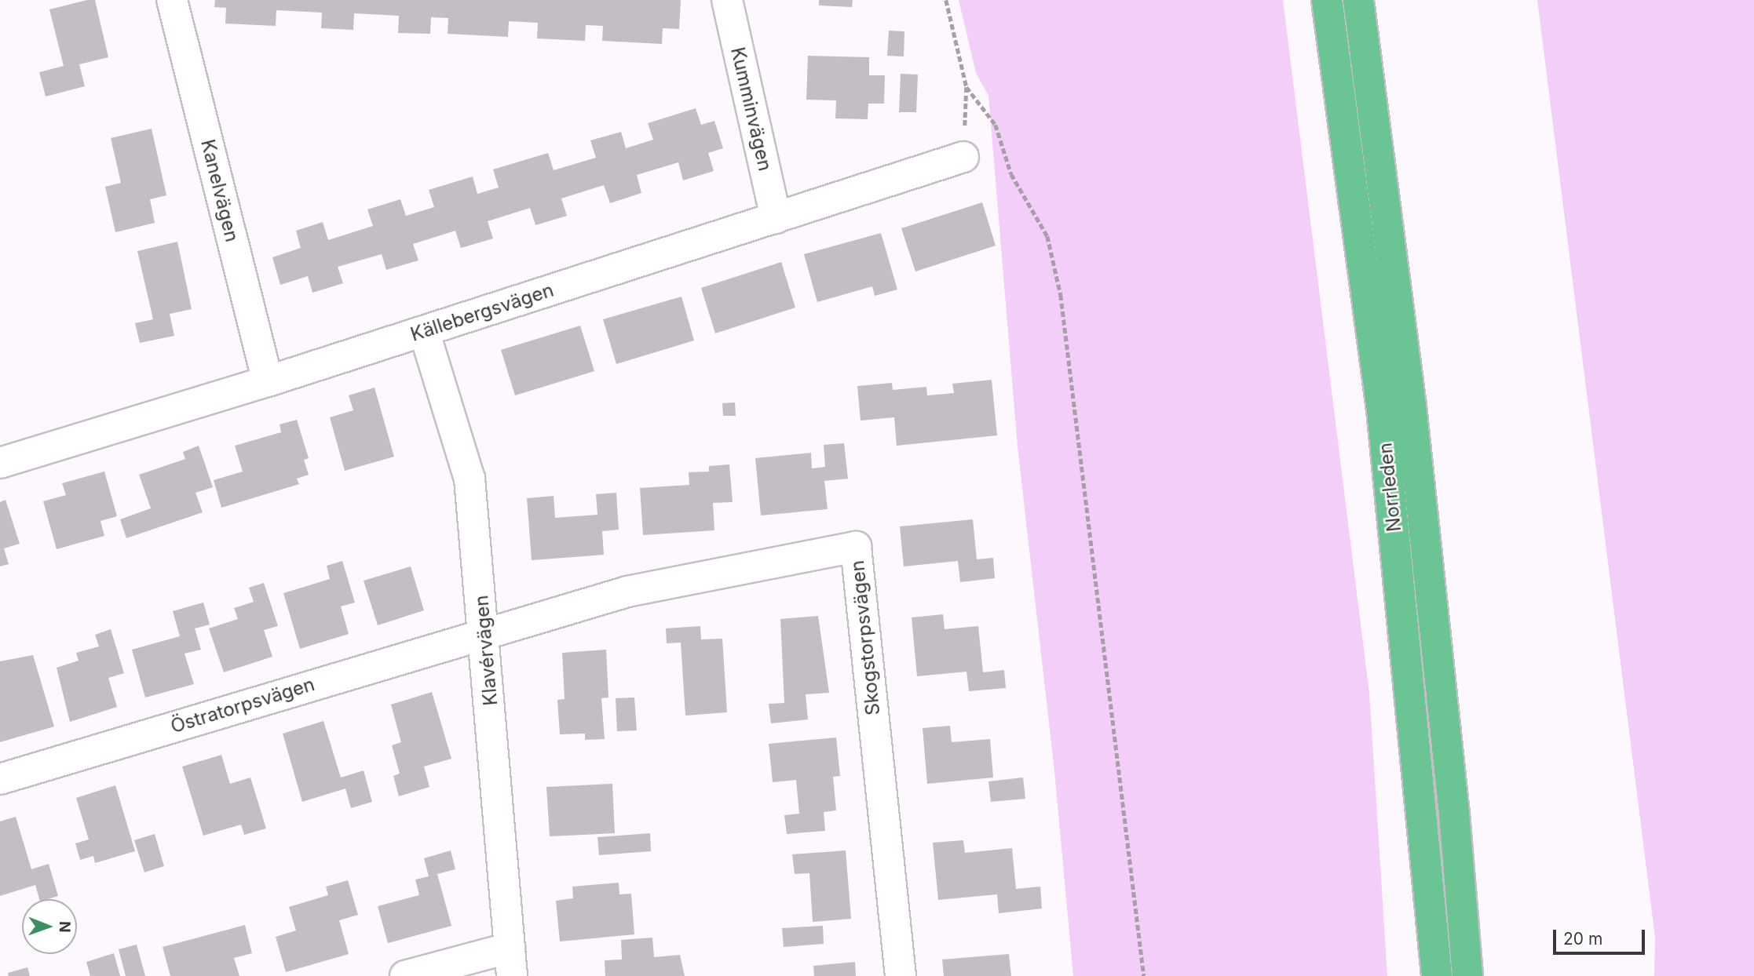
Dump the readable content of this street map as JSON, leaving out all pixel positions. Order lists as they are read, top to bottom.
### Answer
{
  "streets": {
    "highway": ["Norrleden"],
    "street": [
      "Kumminvägen",
      "Kanelvägen",
      "Källebergsvägen",
      "Skogstorpsvägen",
      "Klavérvägen",
      "Östratorpsvägen"
    ]
  },
  "crossings": [
    ["Kumminvägen", "Källebergsvägen"],
    ["Kanelvägen", "Källebergsvägen"],
    ["Källebergsvägen", "Klavérvägen"],
    ["Skogstorpsvägen", "Klavérvägen"],
    ["Skogstorpsvägen", "Östratorpsvägen"],
    ["Klavérvägen", "Östratorpsvägen"]
  ],
  "scale_bar": "20 m",
  "north": "right"
}
